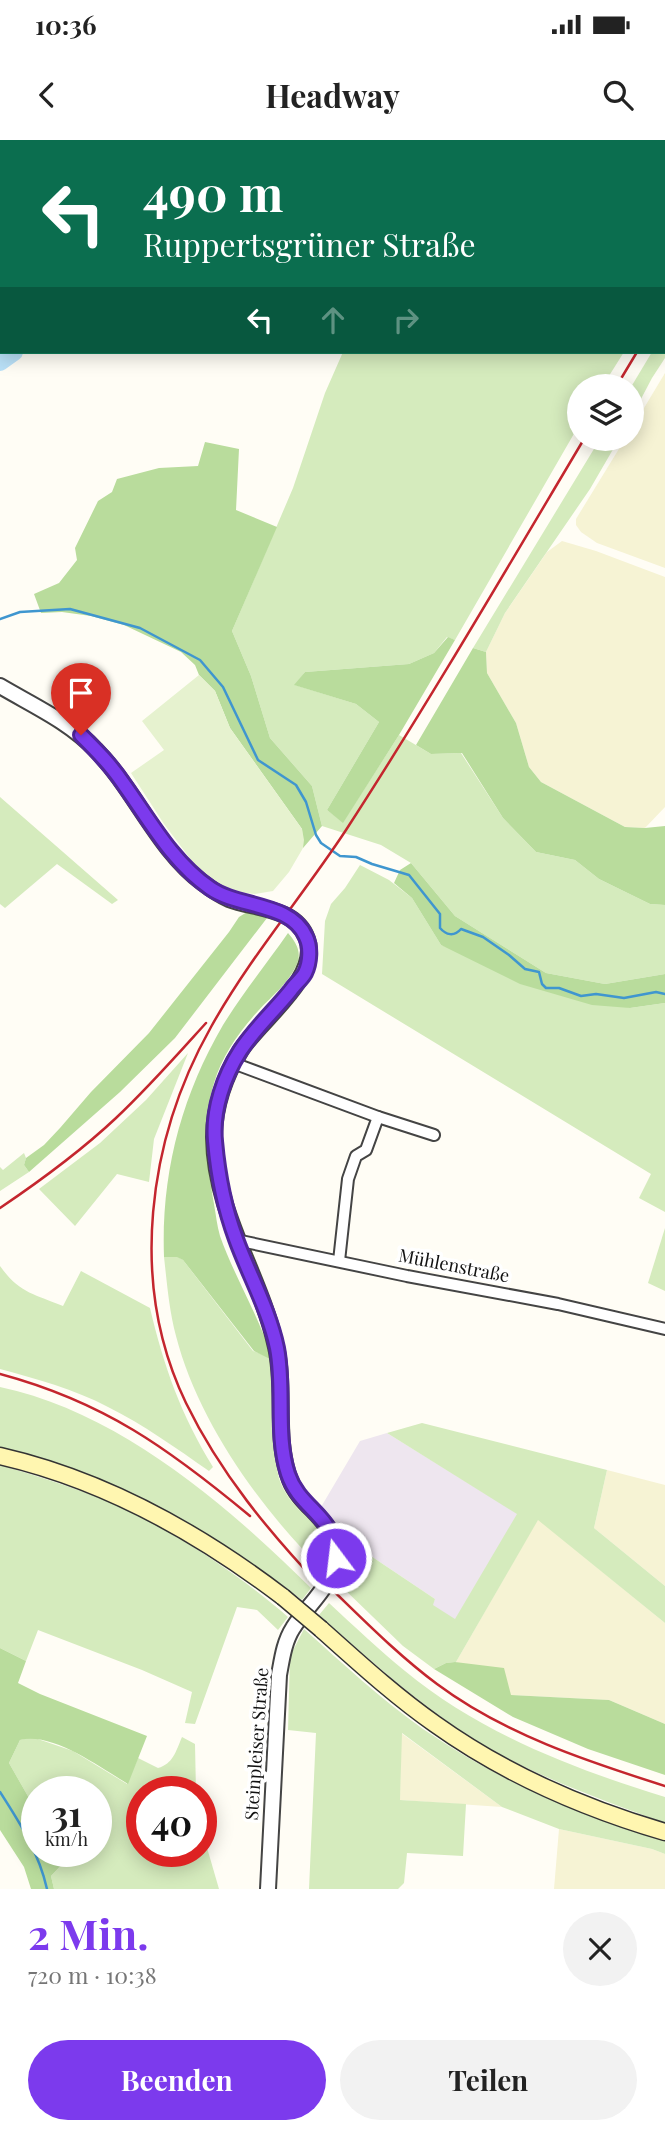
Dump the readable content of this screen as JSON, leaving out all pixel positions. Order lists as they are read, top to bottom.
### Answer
{
  "streets": {
    "street": ["Mühlenstraße", "Steinpleiser Straße"]
  },
  "crossings": [
    ["Mühlenstraße", "Steinpleiser Straße"]
  ],
  "page": {
    "status": "10:36",
    "header": "Headway",
    "turn": ["490 m", "Ruppertsgrüner Straße"],
    "speed": "31 km/h",
    "limit": "40",
    "heading": ["2 Min.", "720 m · 10:38"],
    "buttons": ["Beenden", "Teilen"]
  }
}
